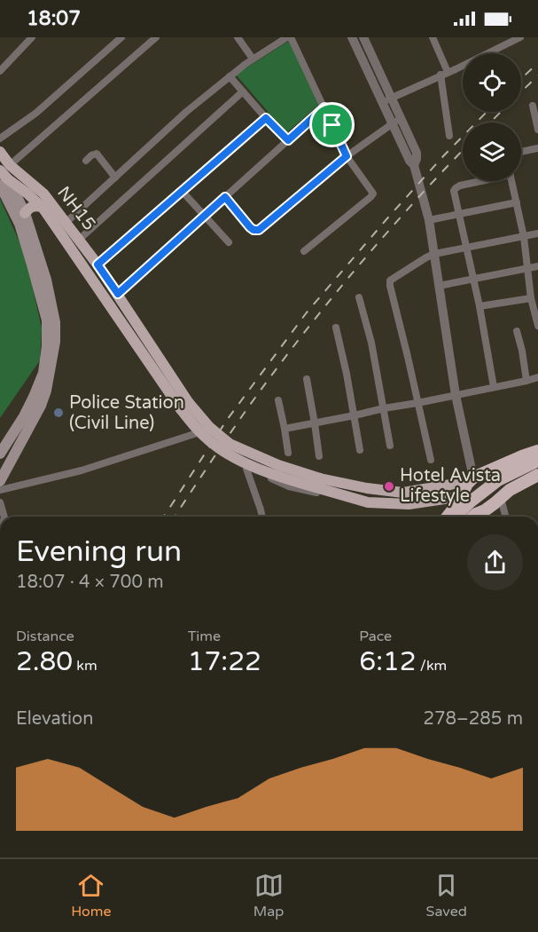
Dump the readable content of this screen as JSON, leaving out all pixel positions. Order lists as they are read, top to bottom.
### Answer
{
  "streets": {
    "main road": ["NH15"]
  },
  "places": ["Police Station (Civil Line)", "Hotel Avista Lifestyle"],
  "page": {
    "status": "18:07",
    "heading": ["Evening run", "18:07 · 4 × 700 m"],
    "stats": [
      ["Distance", "2.80 km"],
      ["Time", "17:22"],
      ["Pace", "6:12 /km"]
    ],
    "chart": ["Elevation", "278–285 m"],
    "tabs": ["Home", "Map", "Saved"]
  }
}
